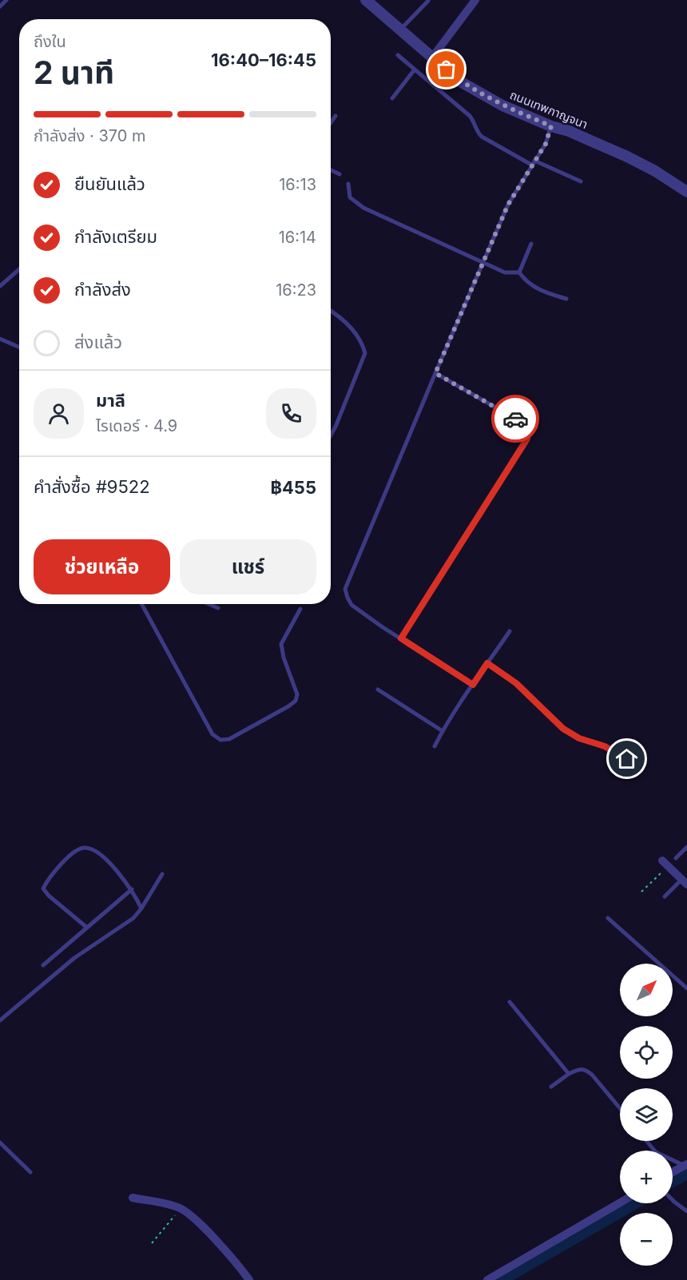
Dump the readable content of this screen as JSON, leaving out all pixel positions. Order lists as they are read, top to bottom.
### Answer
{
  "streets": {
    "street": ["ถนนเทพกาญจนา"]
  },
  "north": "top right",
  "page": {
    "heading": ["2 นาที", "ถึงใน", "16:40–16:45"],
    "panel": [
      "มาลี",
      "ไรเดอร์ · 4.9",
      "คำสั่งซื้อ #9522",
      "฿455"
    ],
    "bar": "กำลังส่ง · 370 m",
    "list": [
      ["ยืนยันแล้ว", "16:13"],
      ["กำลังเตรียม", "16:14"],
      ["กำลังส่ง", "16:23"],
      "ส่งแล้ว"
    ],
    "buttons": ["ช่วยเหลือ", "แชร์"],
    "map_buttons": ["+", "−"]
  }
}
